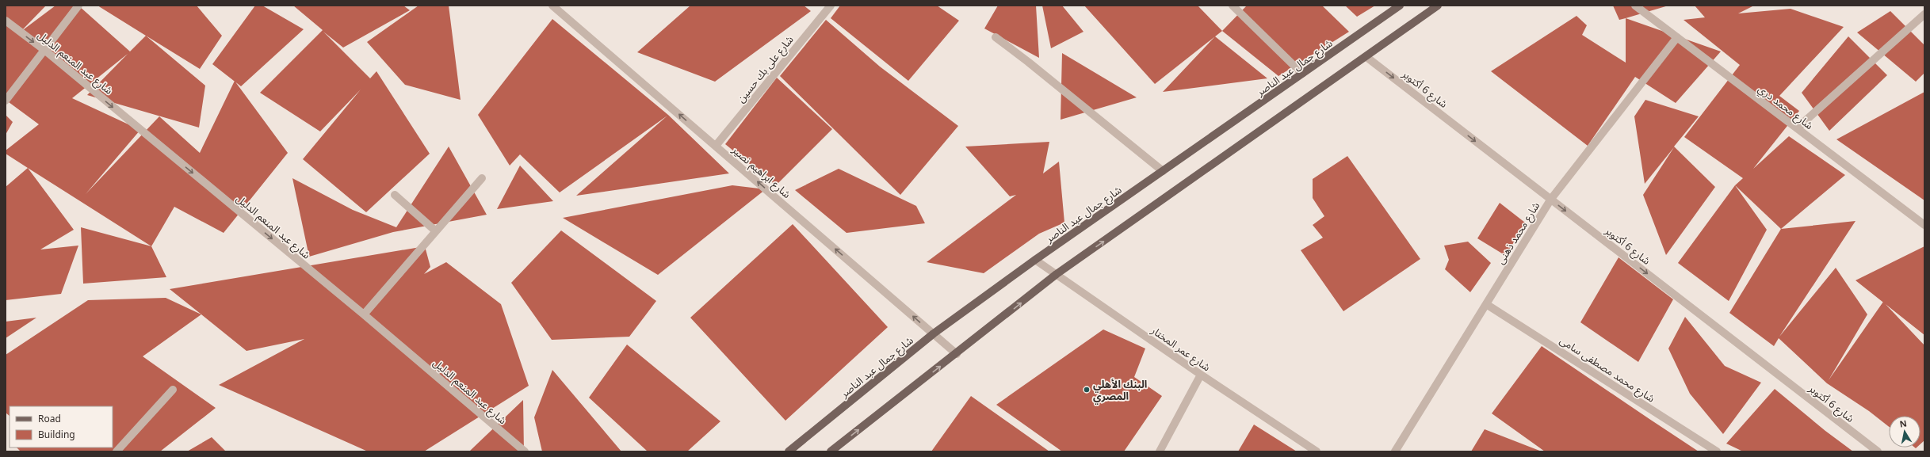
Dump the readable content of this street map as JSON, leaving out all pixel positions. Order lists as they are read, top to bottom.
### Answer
{
  "streets": {
    "main road": ["شارع جمال عبد الناصر"],
    "street": [
      "شارع عبد المنعم الدليل",
      "شارع على بك حسين",
      "شارع 6 أكتوبر",
      "شارع محمد دري",
      "شارع ابراهيم نصير",
      "شارع محمد ذهنى",
      "شارع عمر المختار",
      "شارع محمد مصطفى سامى"
    ]
  },
  "crossings": [
    ["شارع جمال عبد الناصر", "شارع ابراهيم نصير"],
    ["شارع جمال عبد الناصر", "شارع عمر المختار"],
    ["شارع على بك حسين", "شارع ابراهيم نصير"],
    ["شارع 6 أكتوبر", "شارع محمد ذهنى"],
    ["شارع محمد دري", "شارع محمد ذهنى"],
    ["شارع محمد ذهنى", "شارع محمد مصطفى سامى"]
  ],
  "one_way": ["شارع عبد المنعم الدليل", "شارع 6 أكتوبر", "شارع ابراهيم نصير"],
  "places": ["البنك الأهلي المصري"],
  "legend": ["Road", "Building"],
  "north": "top"
}
